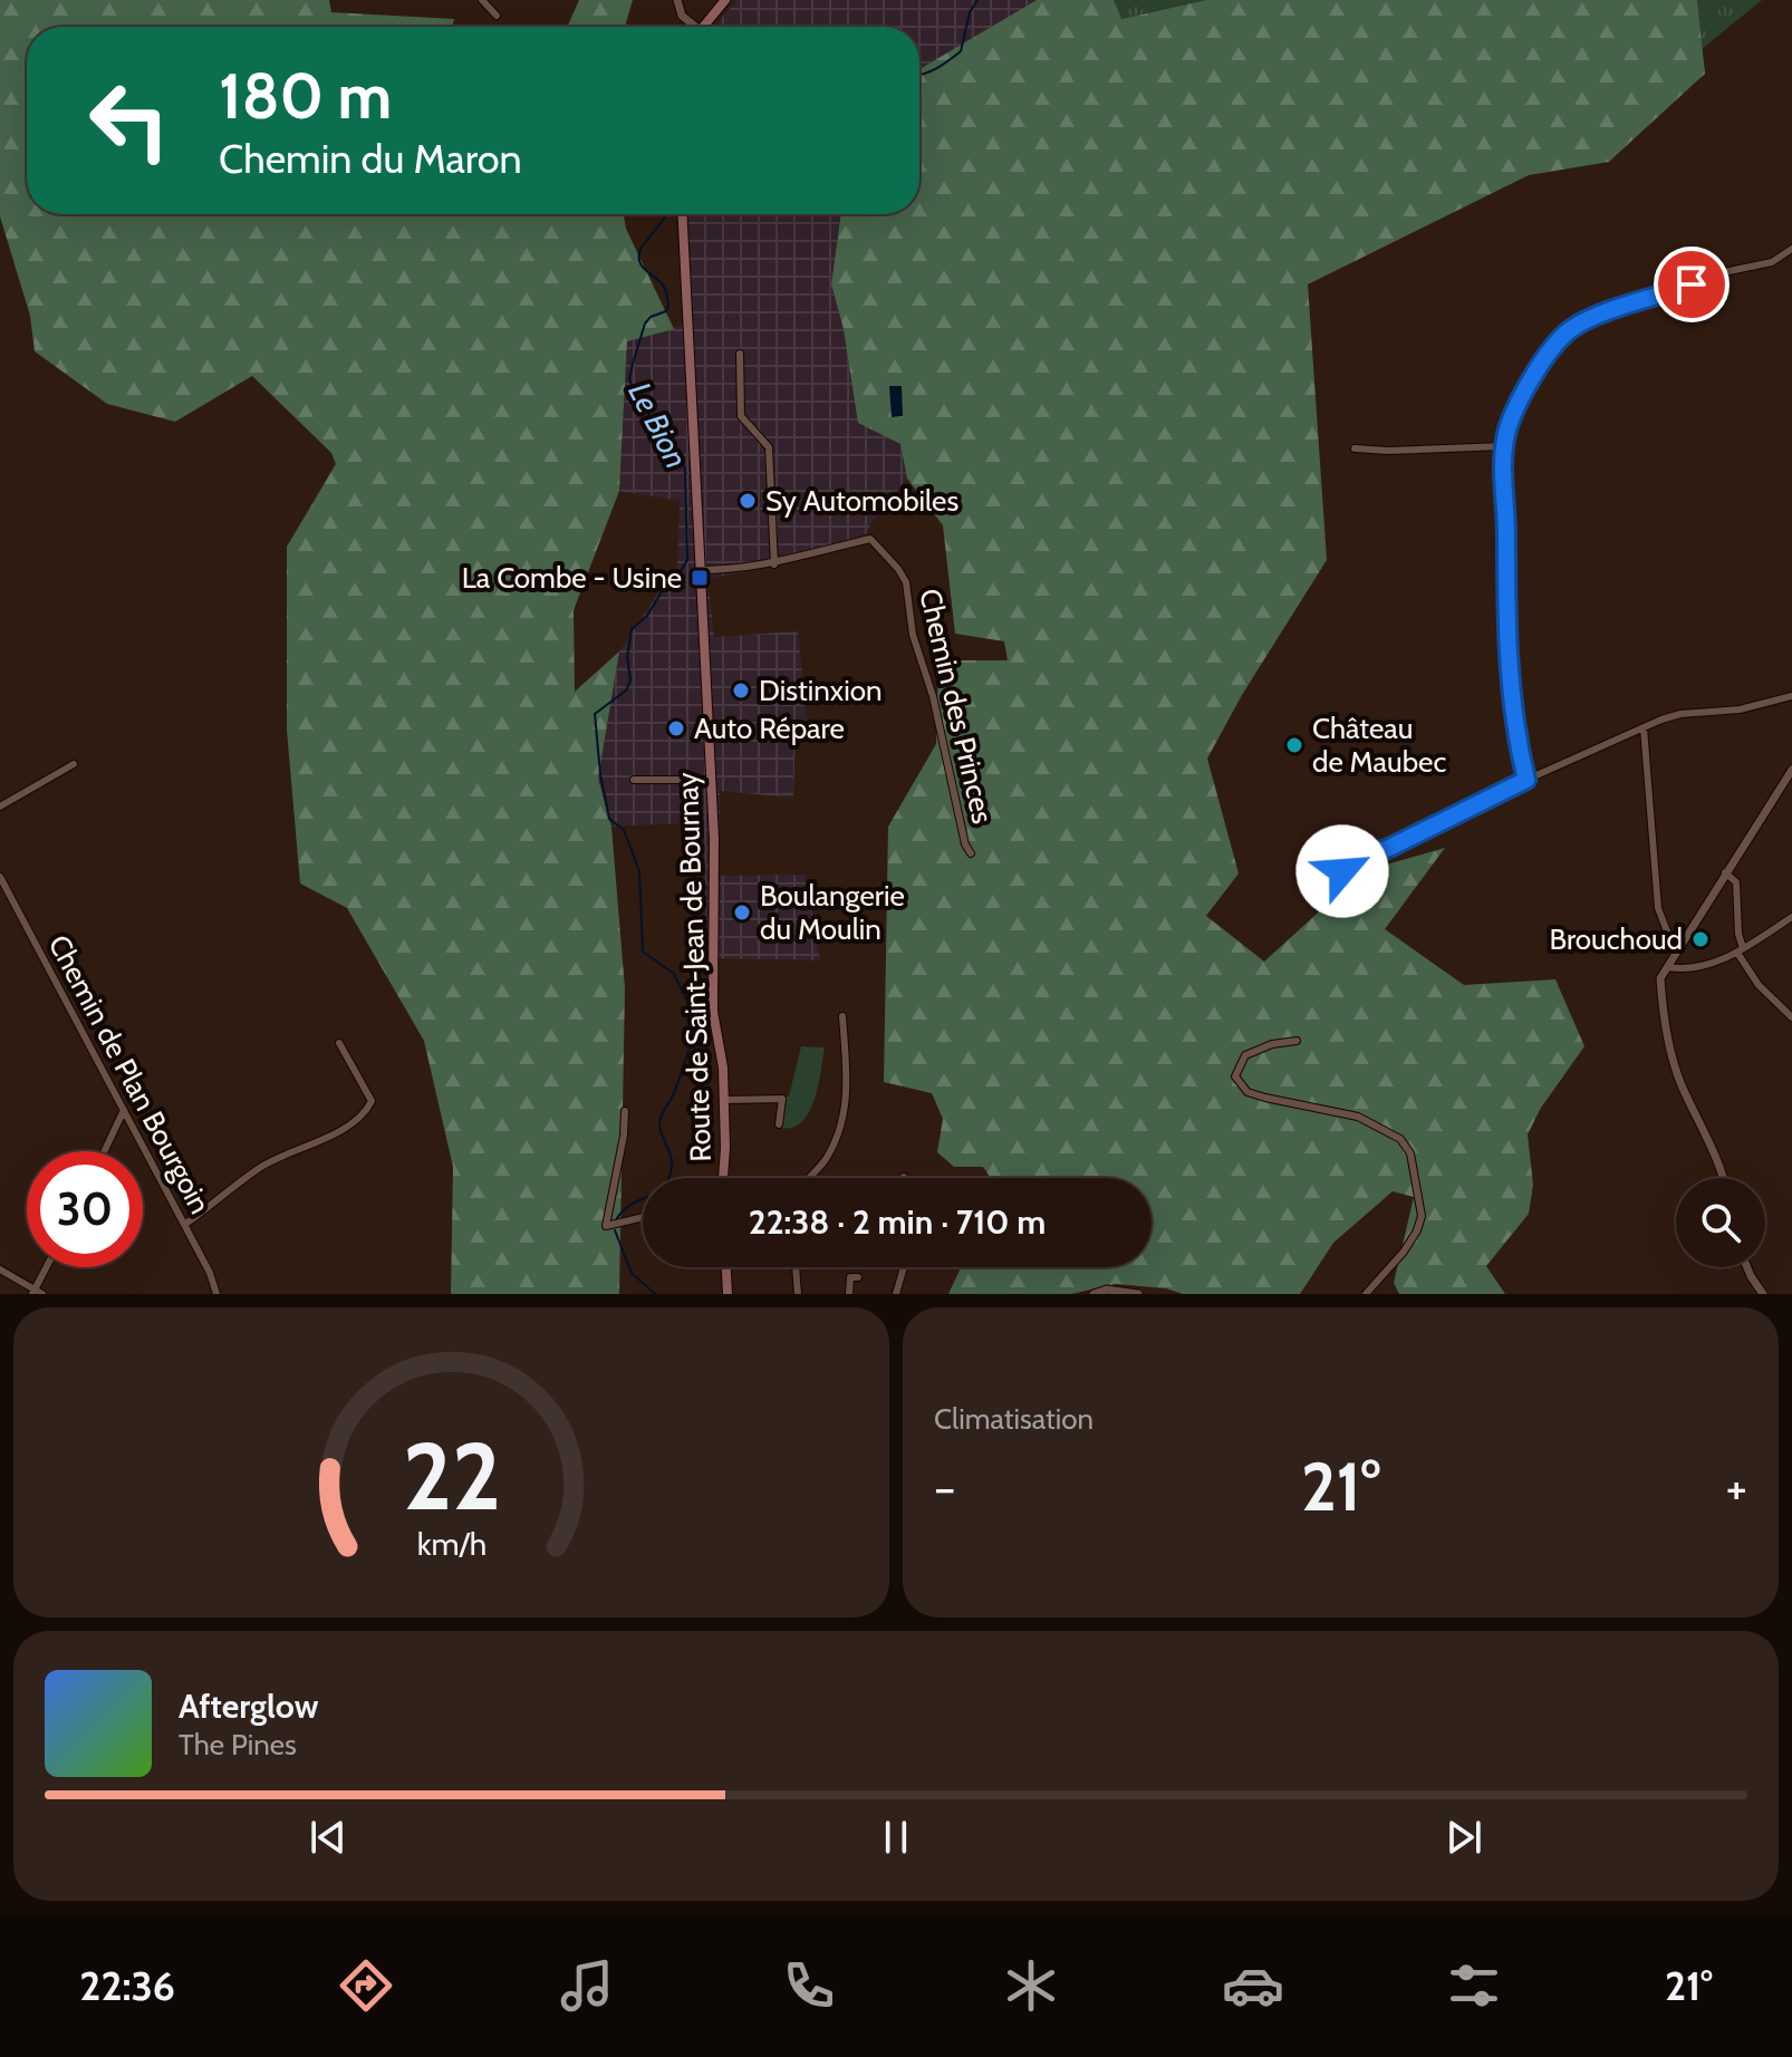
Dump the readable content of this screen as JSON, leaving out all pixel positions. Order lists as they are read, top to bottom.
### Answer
{
  "streets": {
    "main road": ["Route de Saint-Jean de Bournay"],
    "street": ["Chemin des Princes", "Chemin de Plan Bourgoin"]
  },
  "crossings": [
    ["Chemin des Princes", "Route de Saint-Jean de Bournay"]
  ],
  "water": ["Le Bion"],
  "places": {
    "other": [
      "Sy Automobiles",
      "Distinxion",
      "Auto Répare",
      "Château de Maubec",
      "Boulangerie du Moulin",
      "Brouchoud"
    ],
    "transit": ["La Combe - Usine"]
  },
  "page": {
    "turn": ["180 m", "Chemin du Maron"],
    "limit": "30",
    "trip": "22:38 · 2 min · 710 m",
    "tile": "Climatisation",
    "heat": ["−", "21°", "+"],
    "song": ["Afterglow", "The Pines"],
    "tabs": ["22:36", "21°"],
    "gauge": ["22", "km/h"]
  }
}
